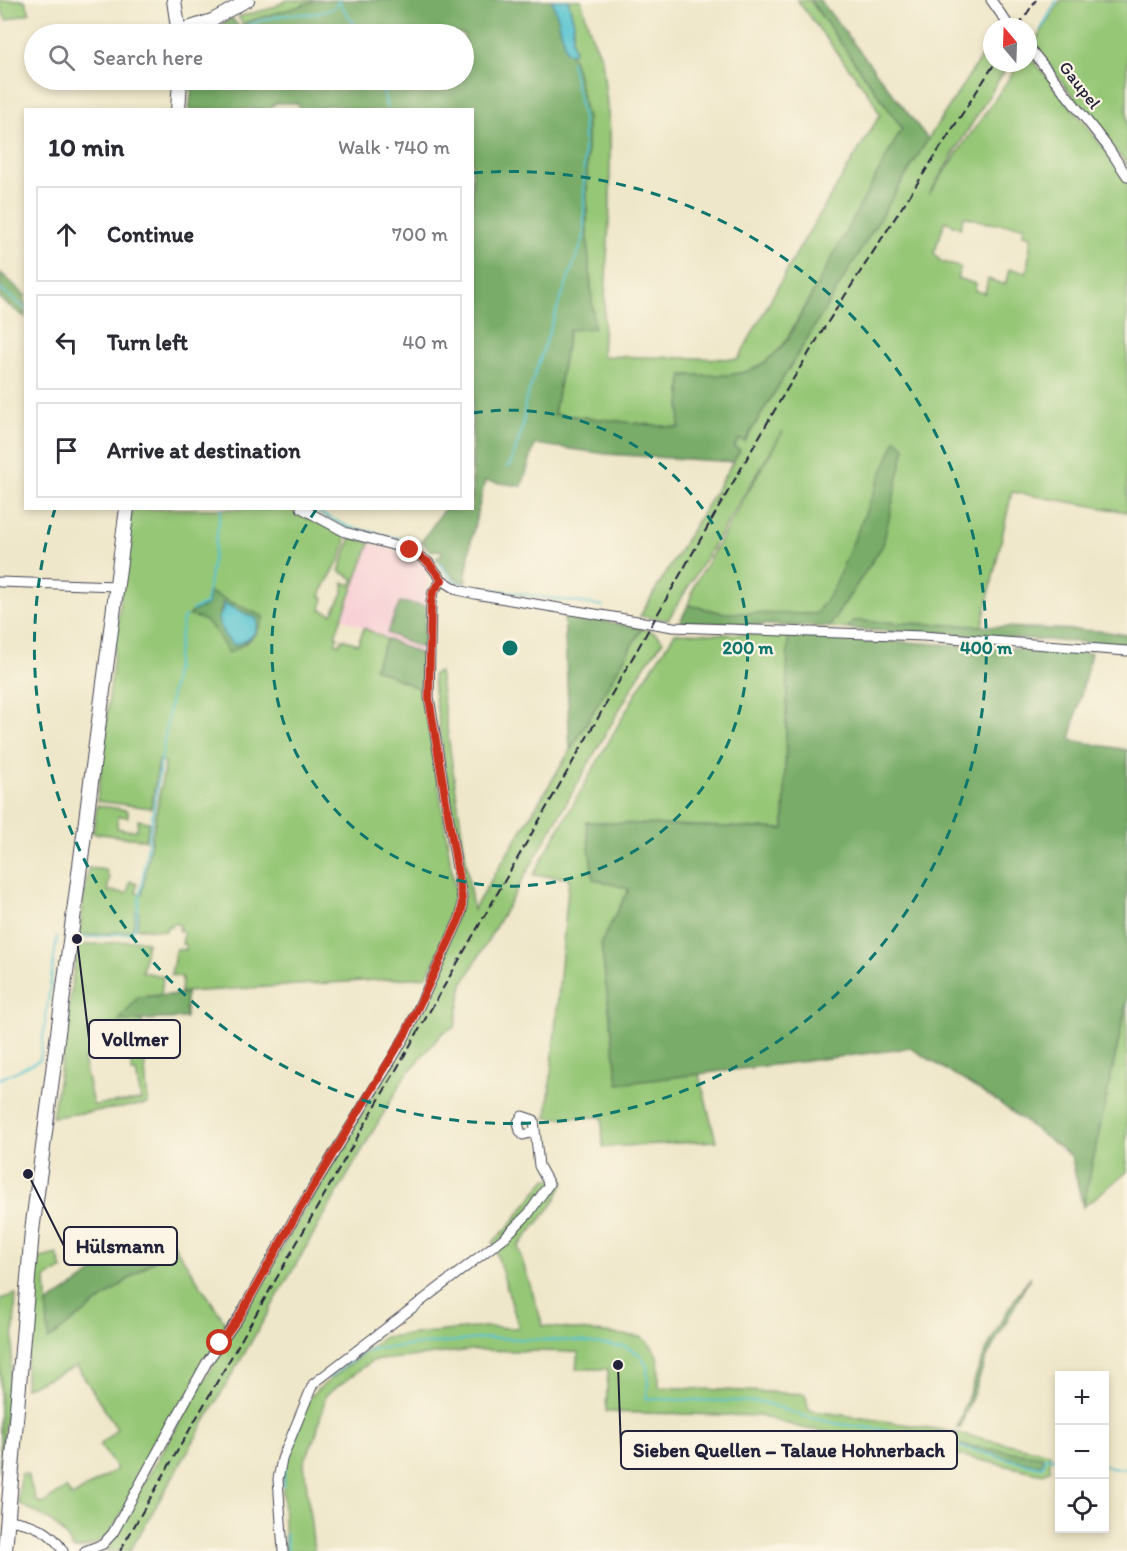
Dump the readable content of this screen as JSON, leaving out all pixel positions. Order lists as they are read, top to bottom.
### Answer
{
  "streets": {
    "street": ["Gaupel"]
  },
  "places": ["Vollmer", "Hülsmann", "Sieben Quellen – Talaue Hohnerbach"],
  "north": "top",
  "page": {
    "search": "Search here",
    "heading": ["10 min", "Walk · 740 m"],
    "list": [
      ["Continue", "700 m"],
      ["Turn left", "40 m"],
      "Arrive at destination"
    ],
    "map_buttons": ["+", "−"]
  },
  "rings": ["200 m", "400 m"]
}
